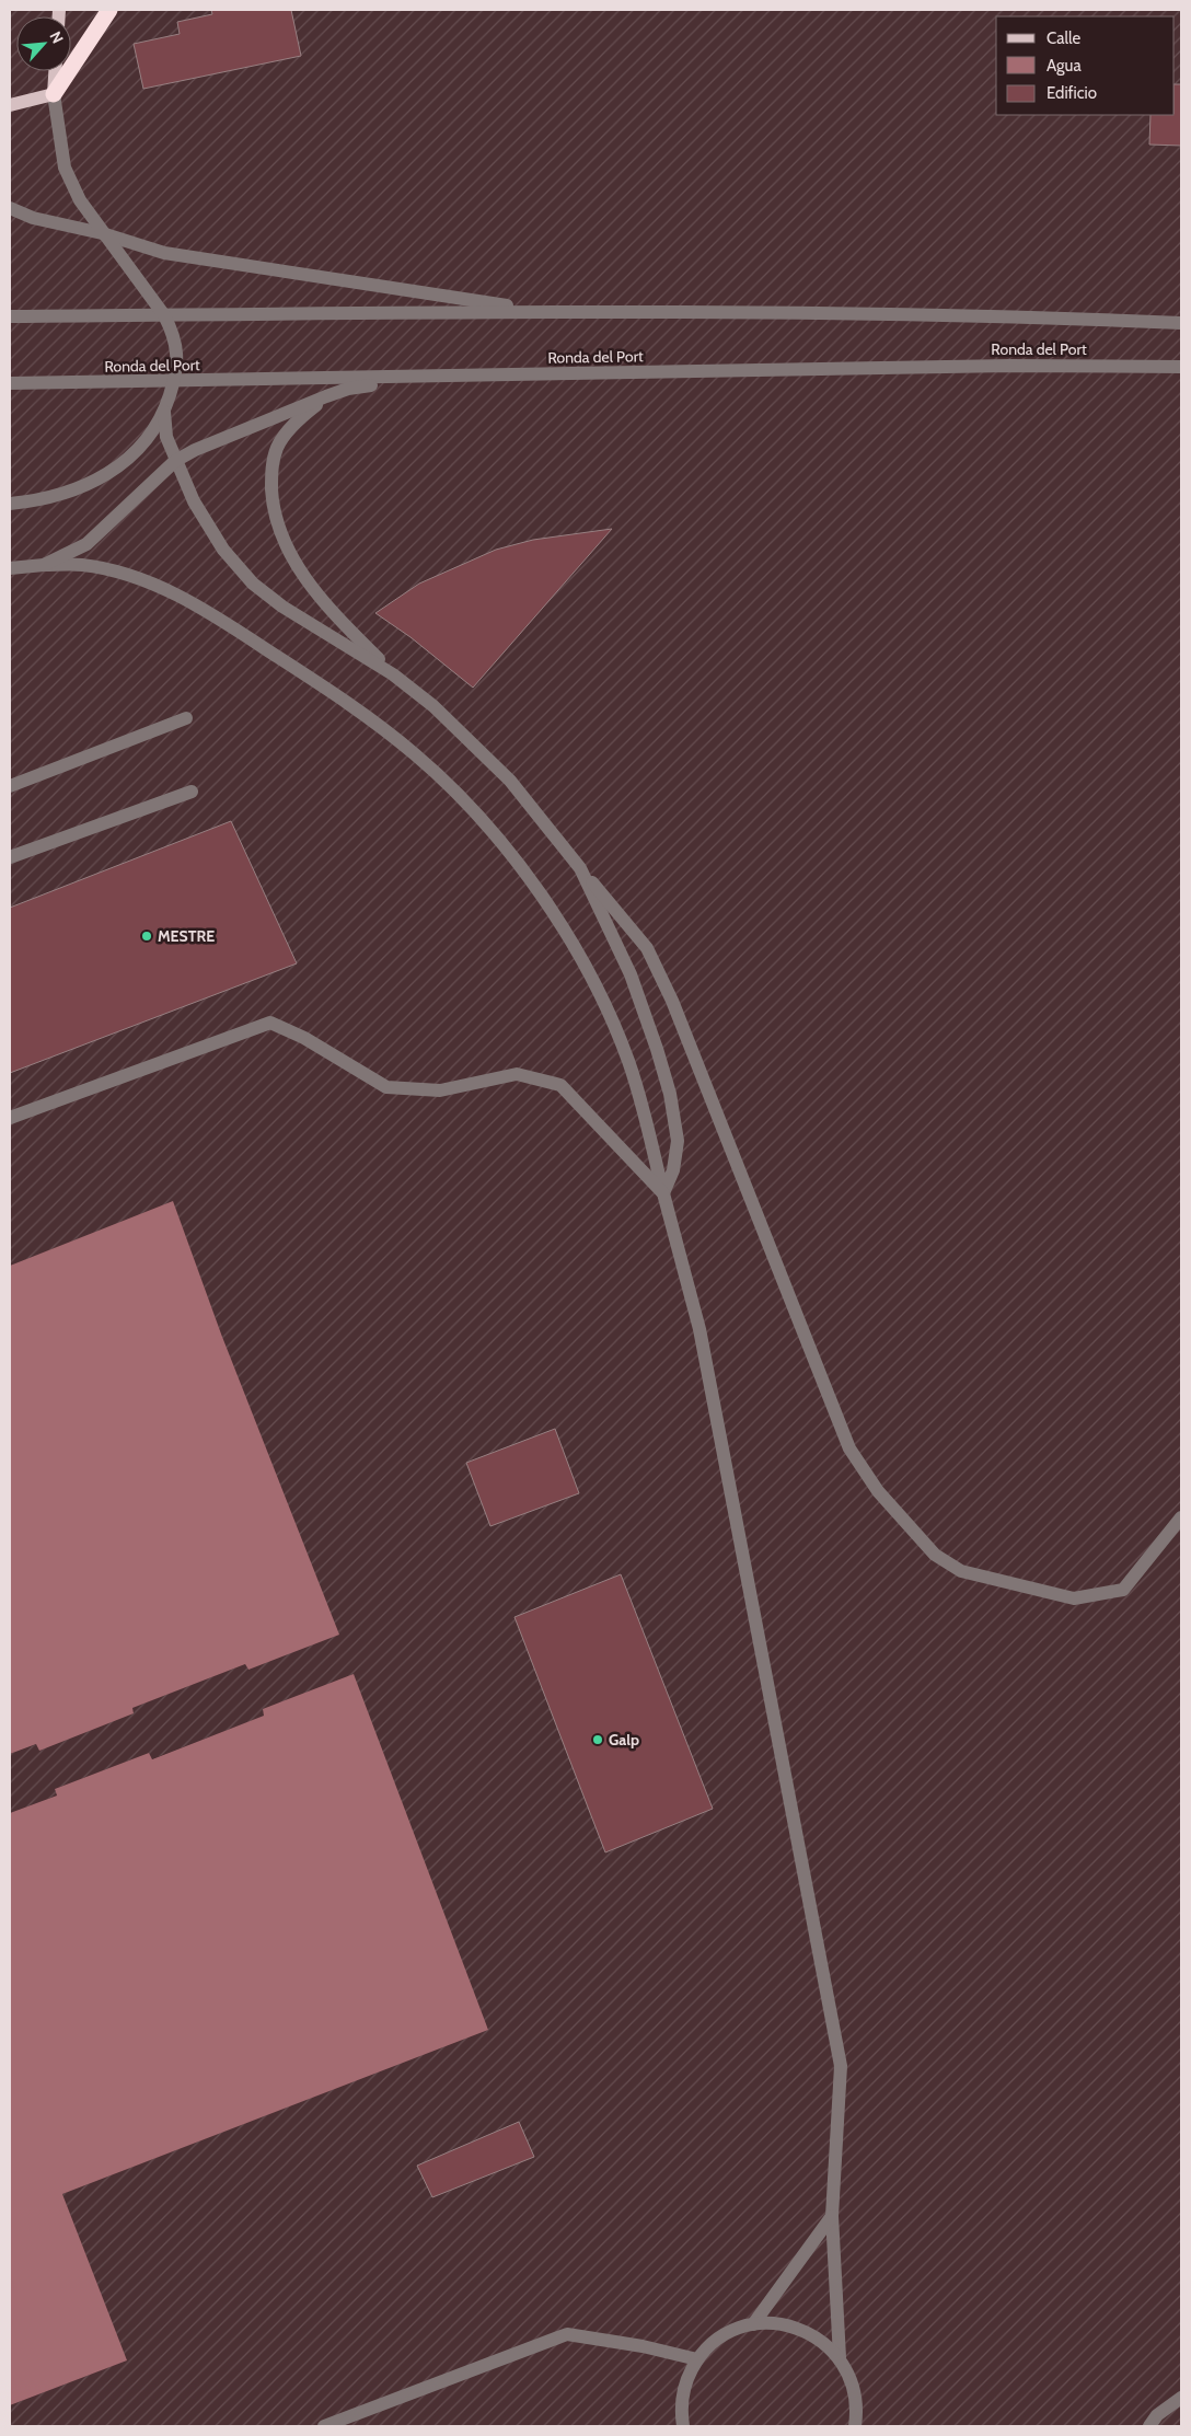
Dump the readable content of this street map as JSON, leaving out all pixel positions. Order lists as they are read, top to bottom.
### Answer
{
  "streets": {
    "street": ["Ronda del Port"]
  },
  "places": ["MESTRE", "Galp"],
  "legend": ["Calle", "Agua", "Edificio"],
  "north": "top right"
}
